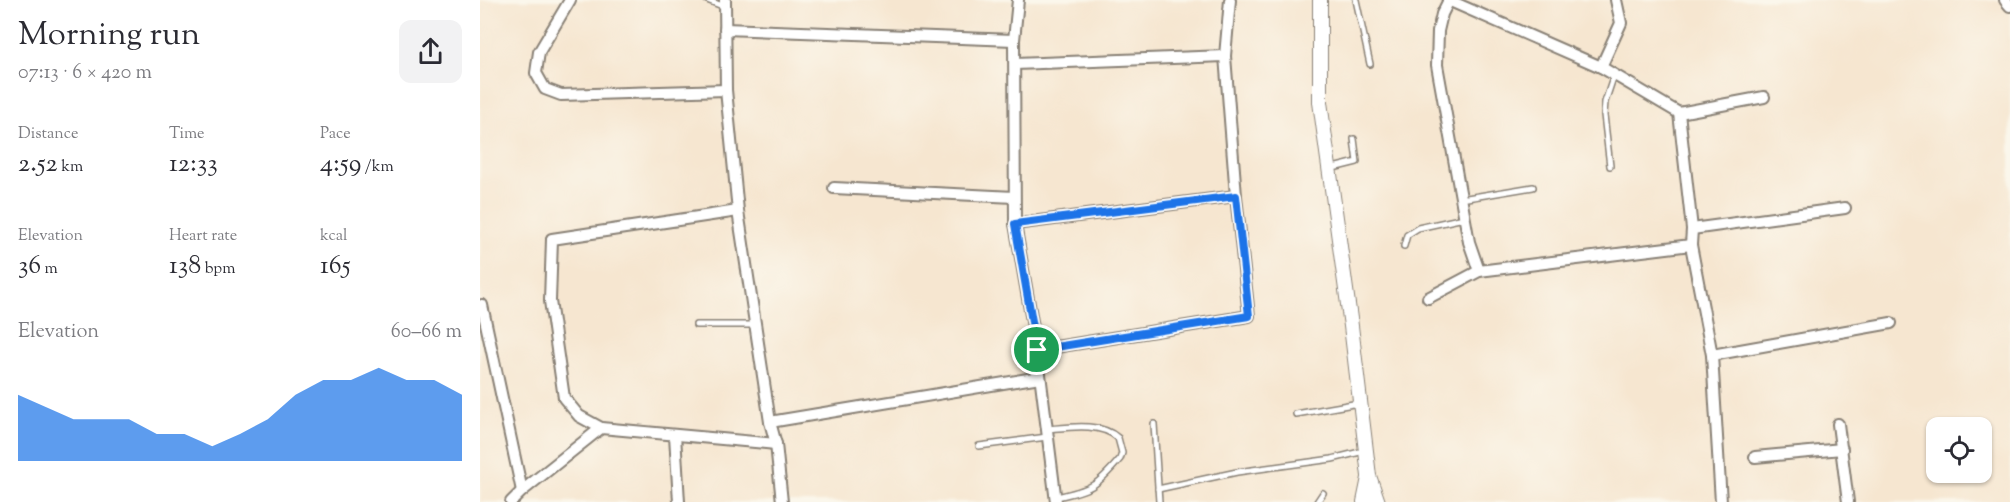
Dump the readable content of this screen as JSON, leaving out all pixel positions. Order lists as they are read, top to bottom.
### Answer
{
  "page": {
    "heading": ["Morning run", "07:13 · 6 × 420 m"],
    "stats": [
      ["Distance", "2.52 km"],
      ["Time", "12:33"],
      ["Pace", "4:59 /km"],
      ["Elevation", "36 m"],
      ["Heart rate", "138 bpm"],
      ["kcal", "165"]
    ],
    "chart": ["Elevation", "60–66 m"]
  }
}
